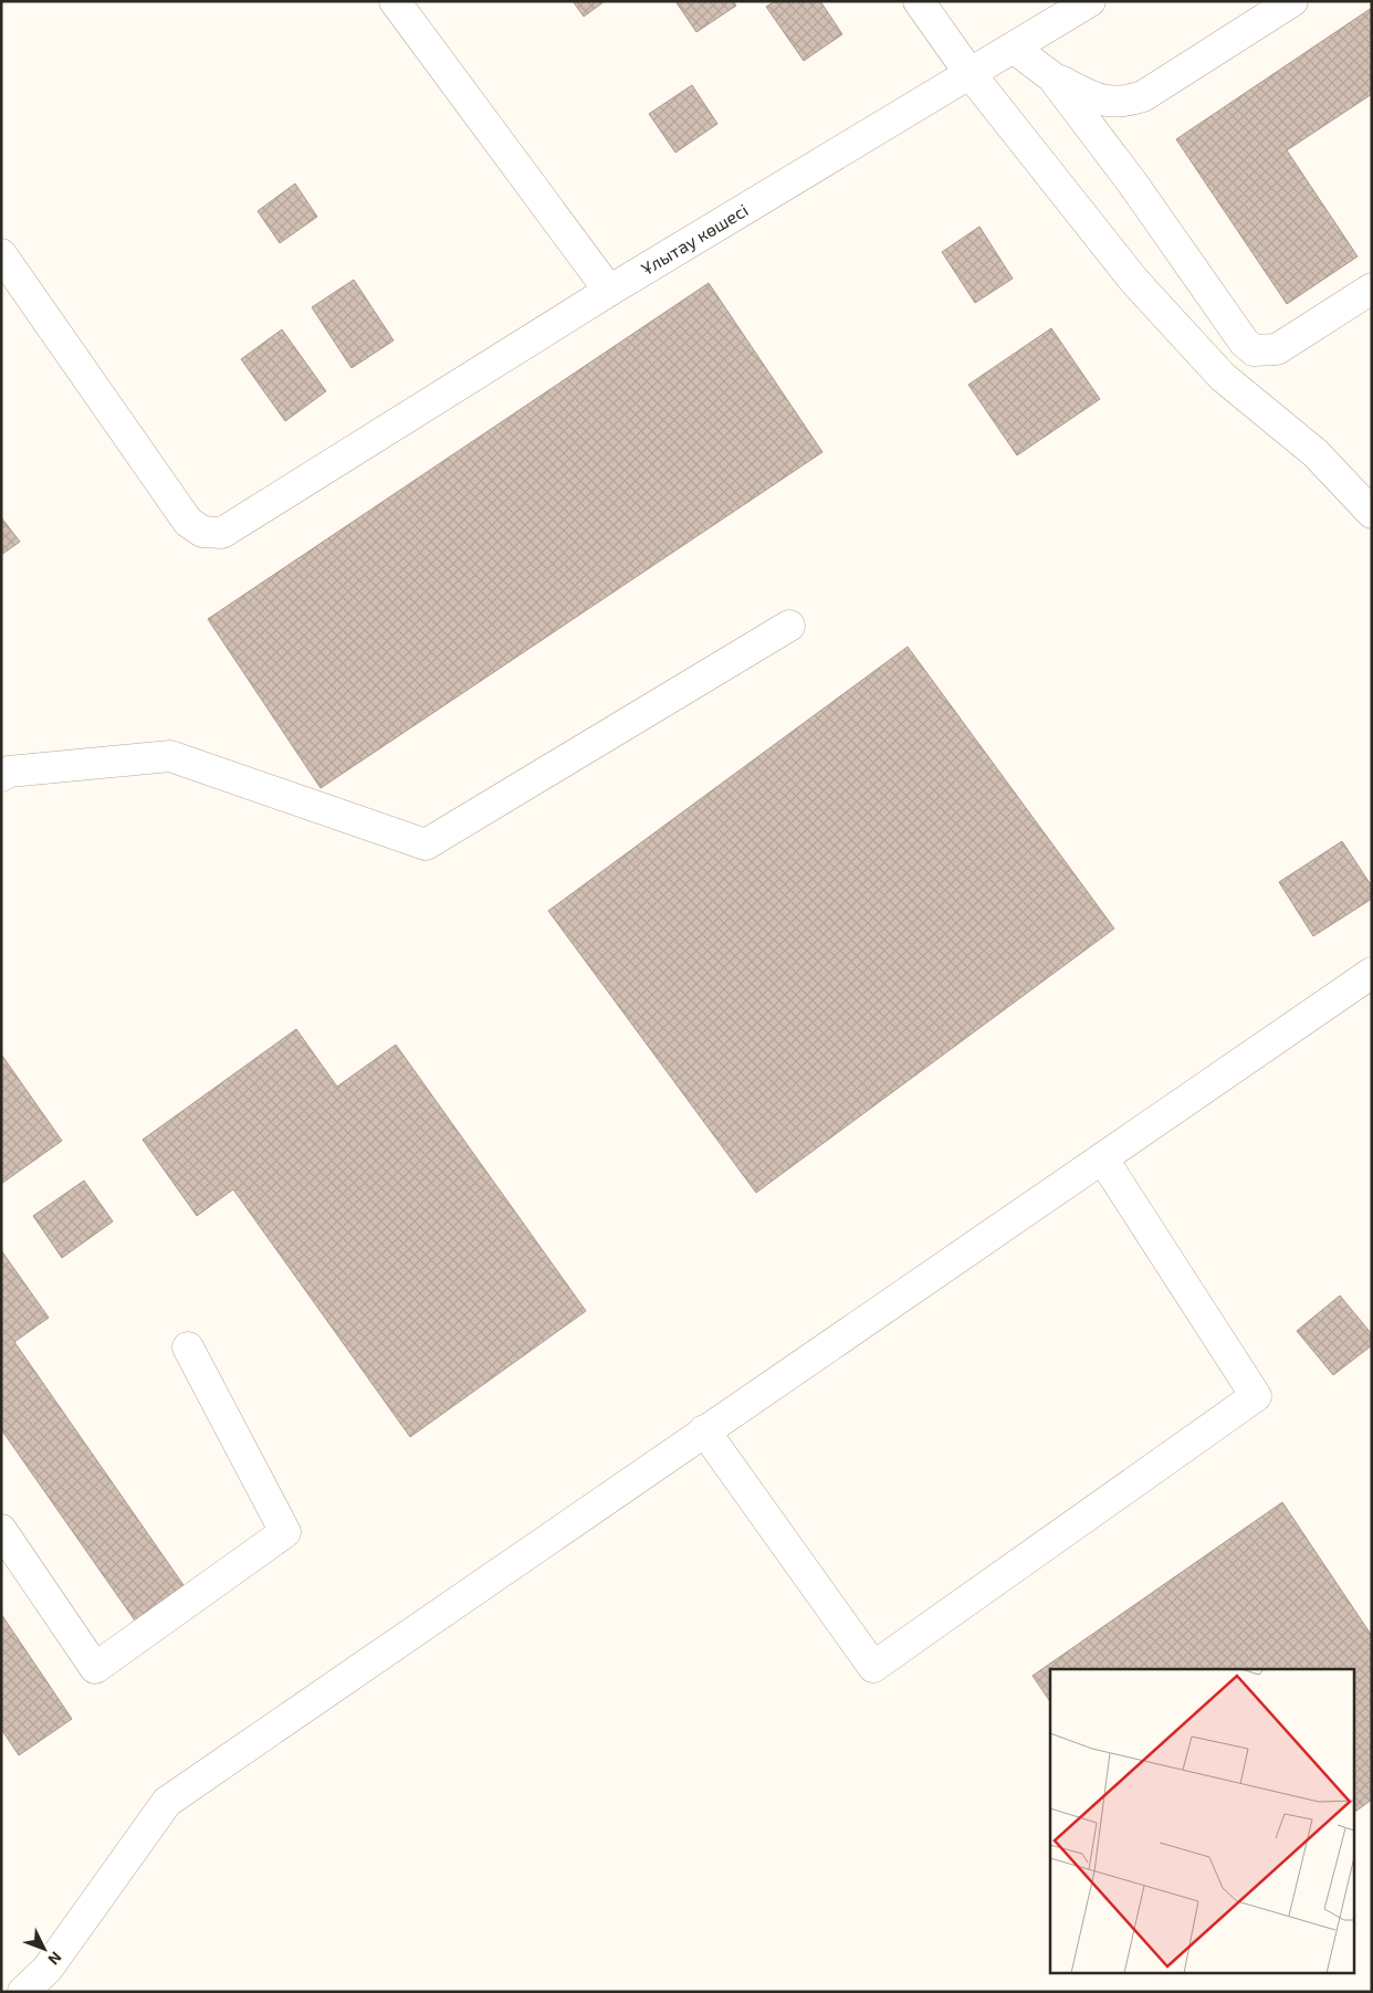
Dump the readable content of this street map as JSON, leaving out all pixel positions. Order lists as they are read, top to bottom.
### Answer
{
  "streets": {
    "street": ["Ұлытау көшесі"]
  },
  "north": "bottom right"
}
